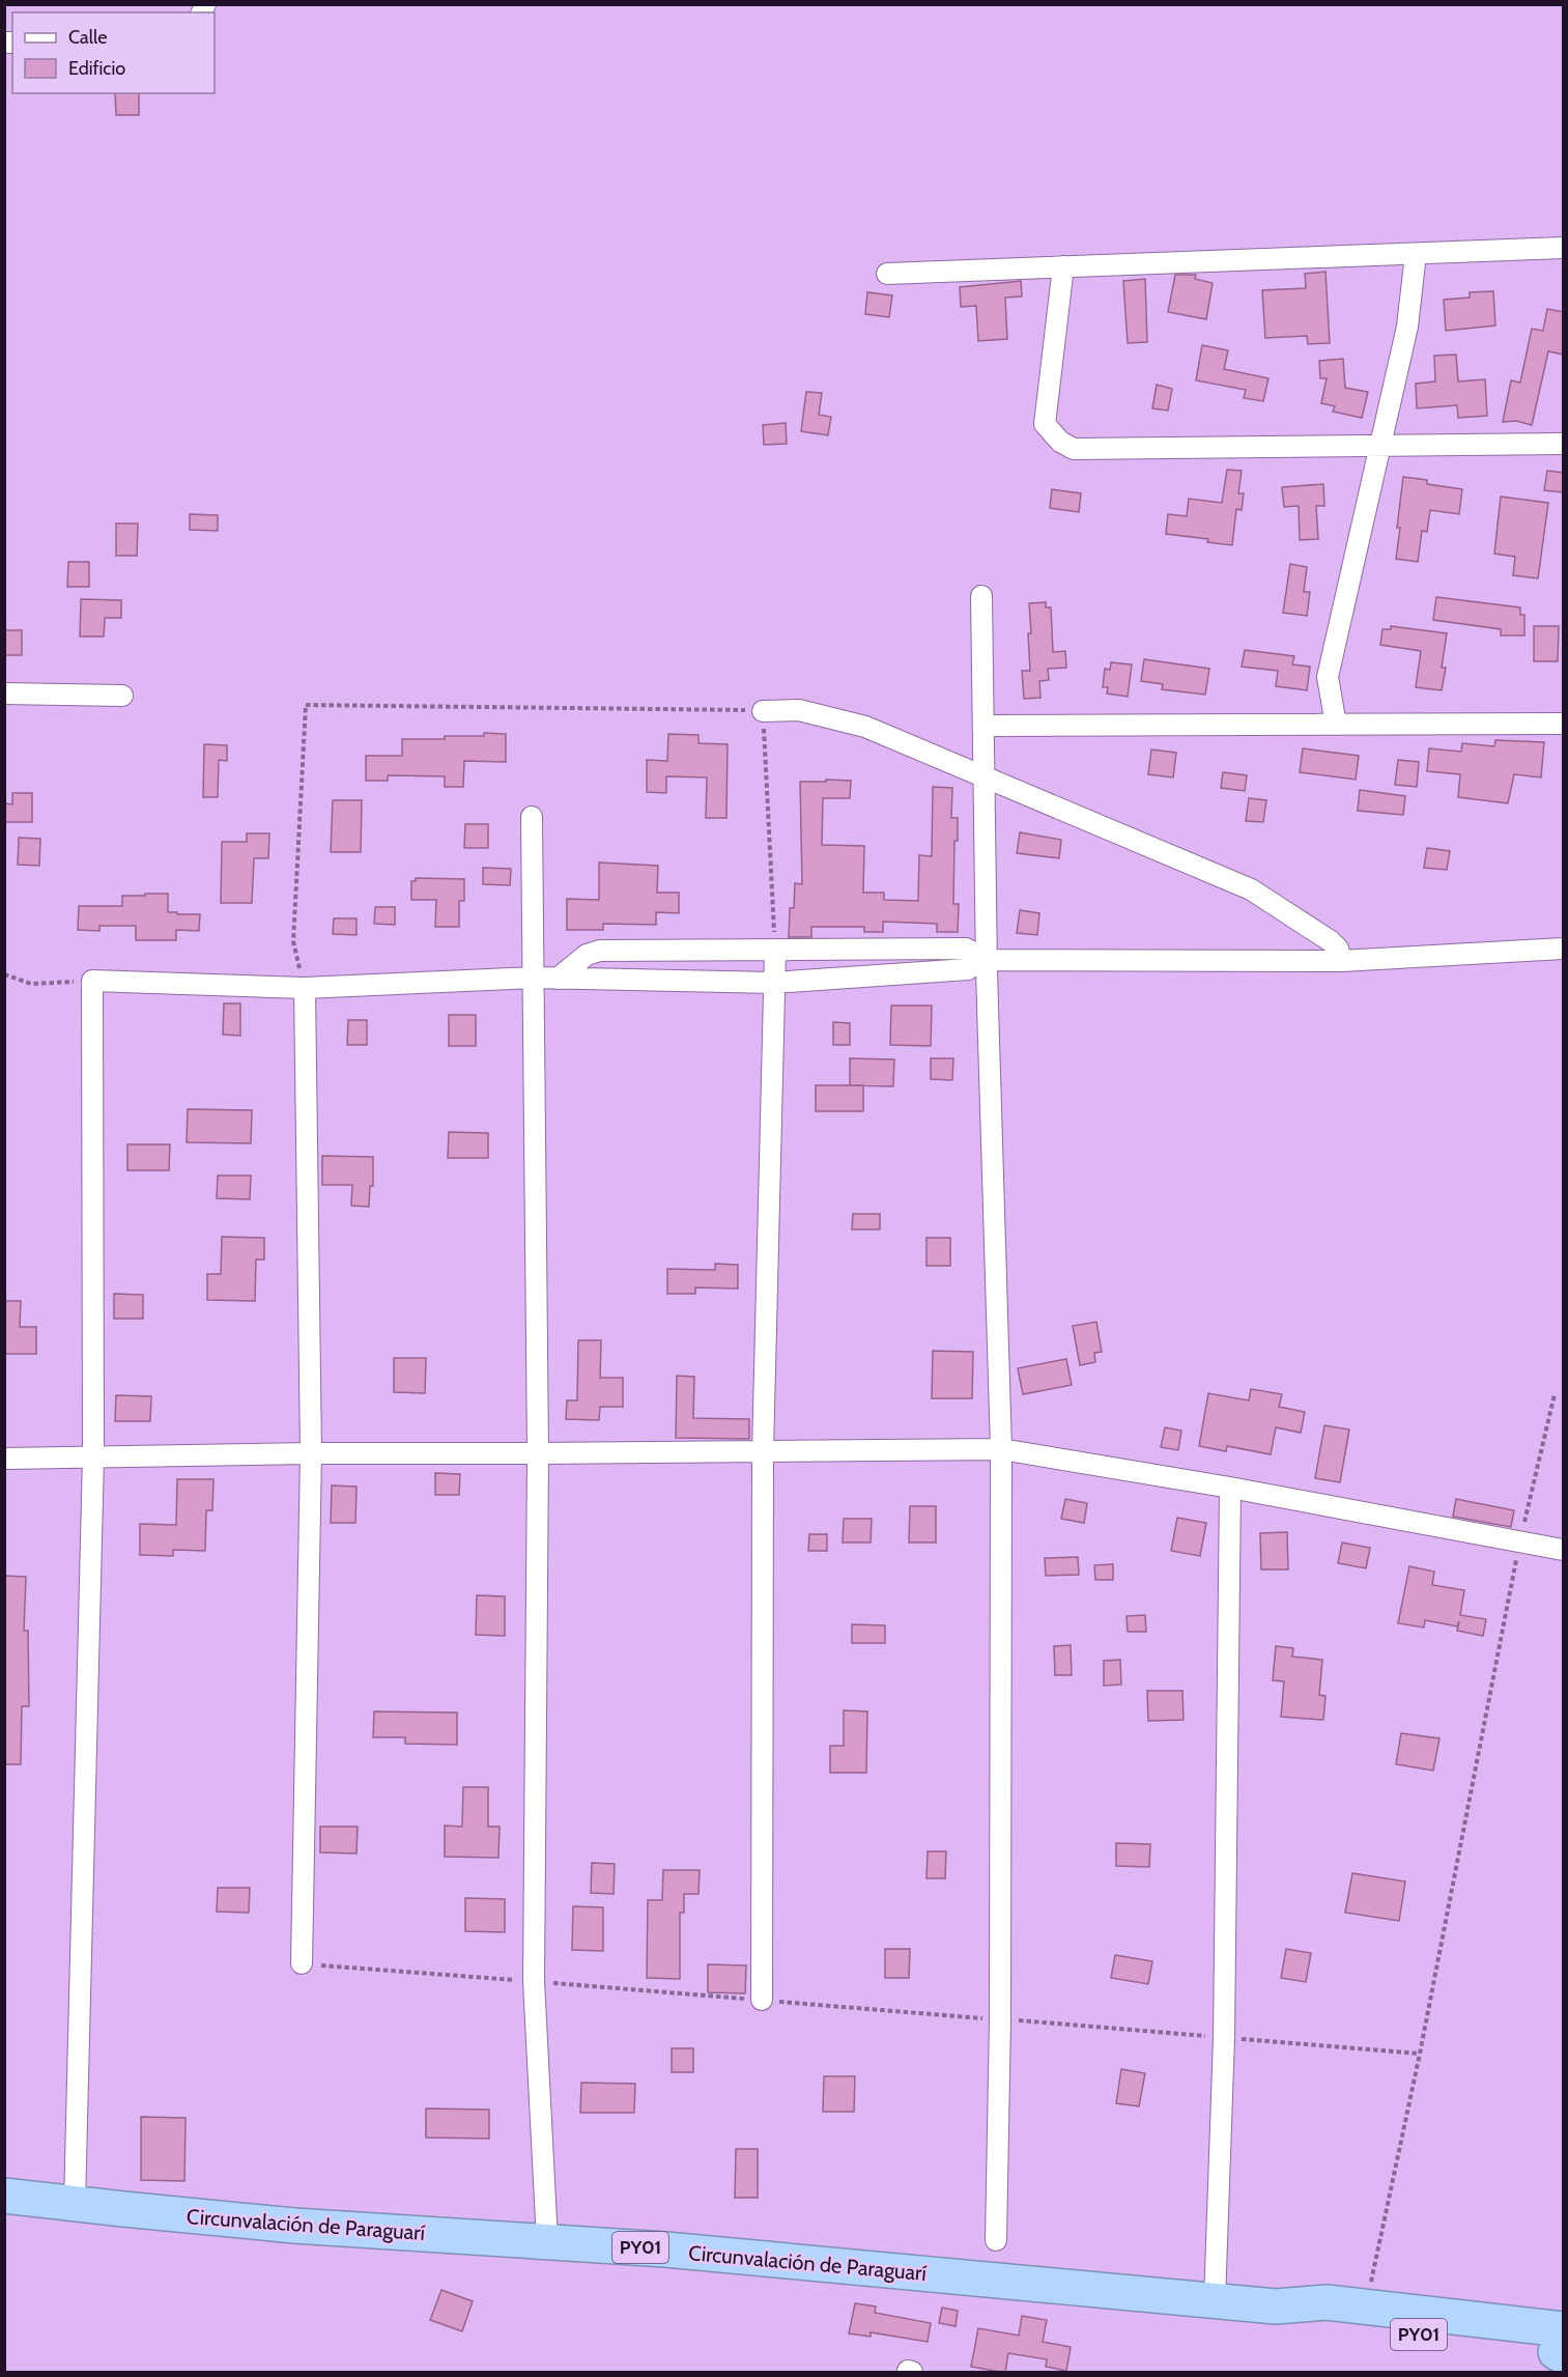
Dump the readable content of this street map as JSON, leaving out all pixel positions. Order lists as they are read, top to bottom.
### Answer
{
  "streets": {
    "highway": ["Circunvalación de Paraguarí", "PY01"]
  },
  "legend": ["Calle", "Edificio"]
}
